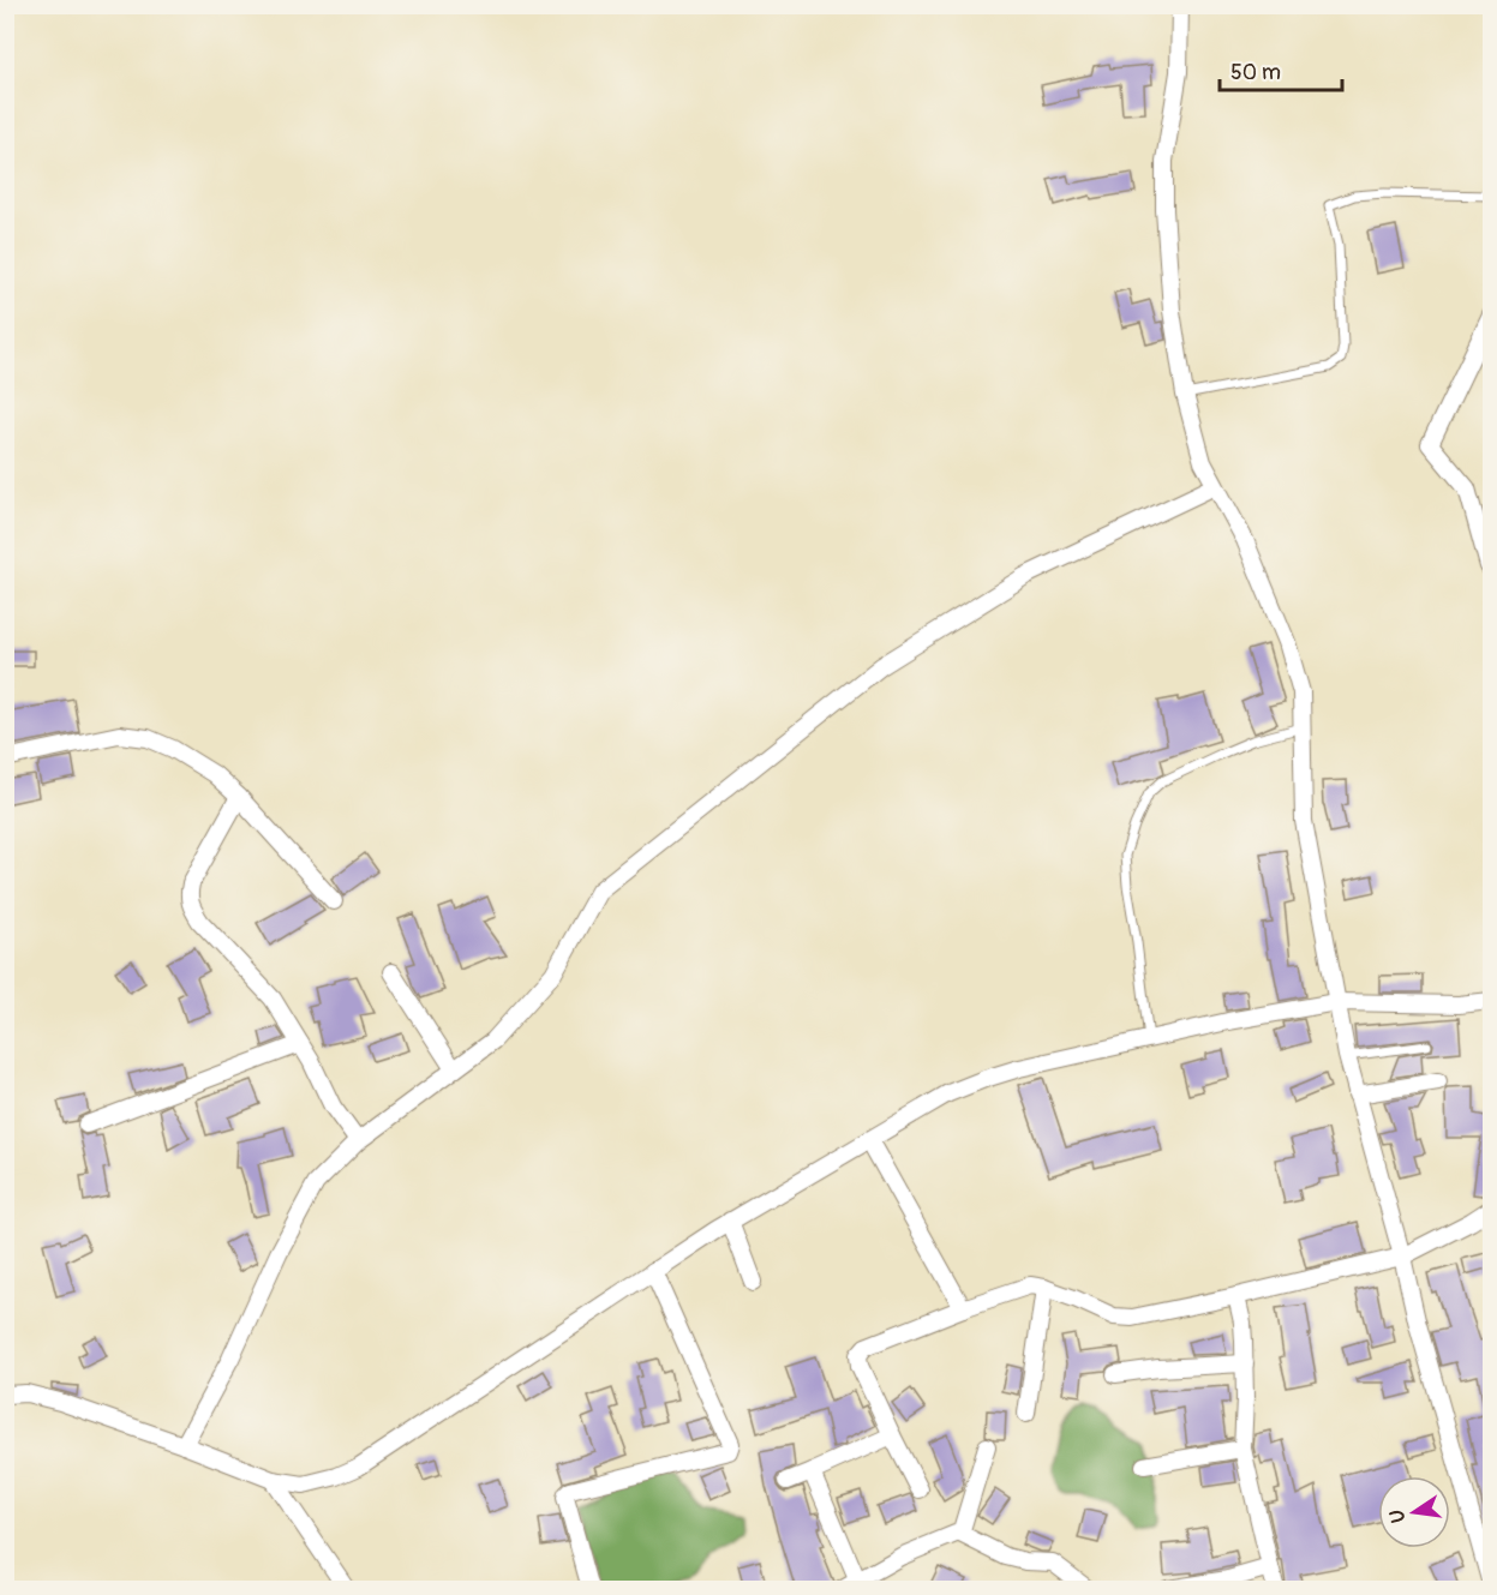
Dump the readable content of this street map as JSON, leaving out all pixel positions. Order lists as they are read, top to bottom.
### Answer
{
  "scale_bar": "50 m",
  "north": "left"
}
